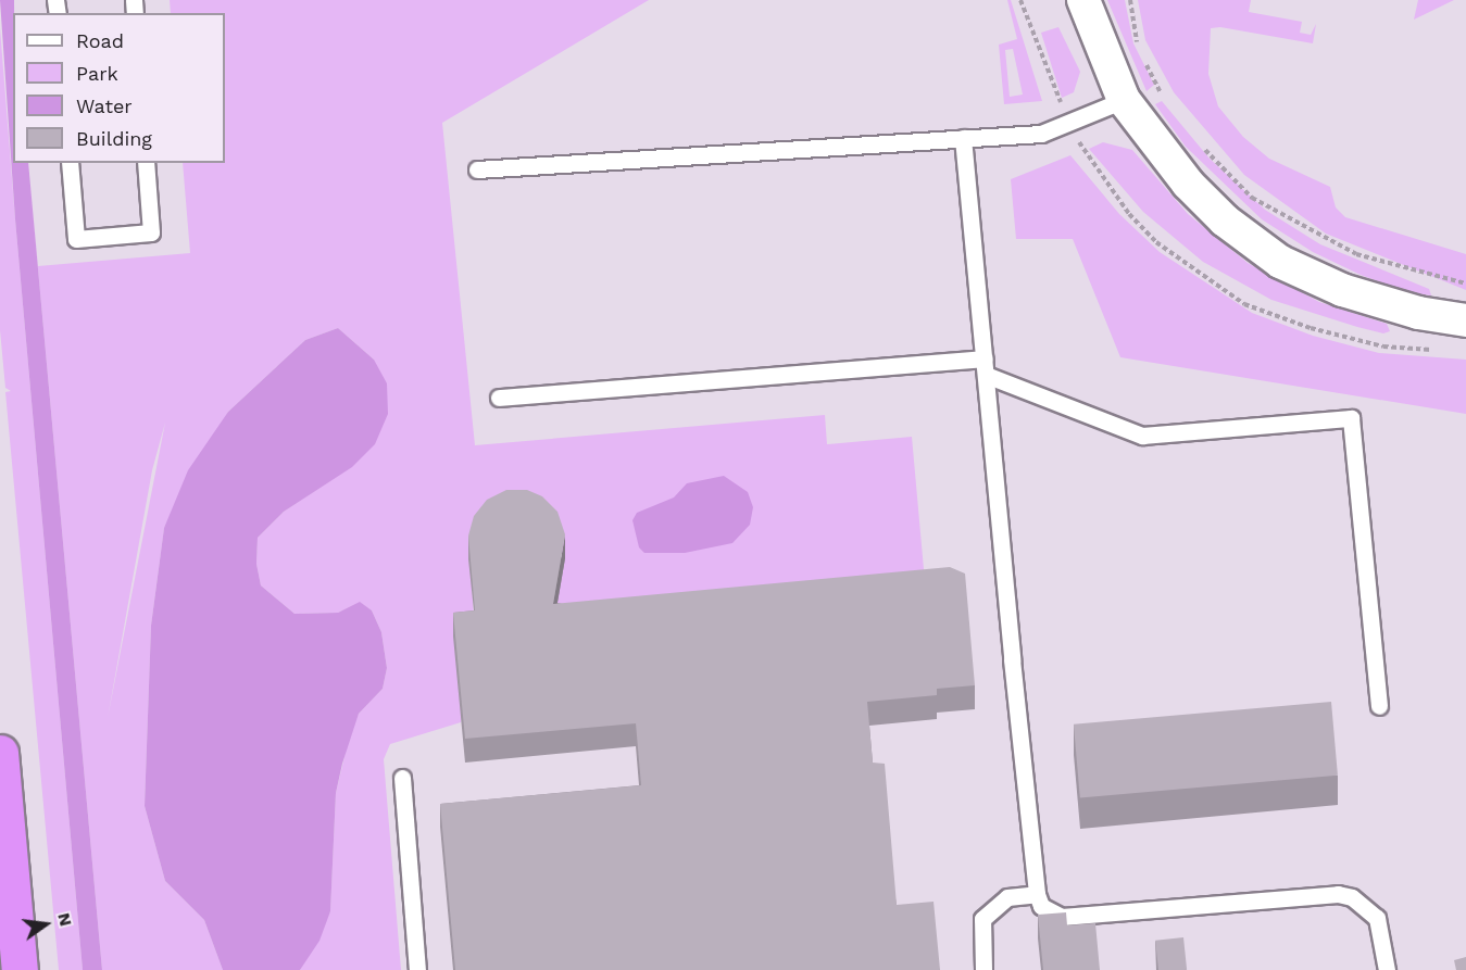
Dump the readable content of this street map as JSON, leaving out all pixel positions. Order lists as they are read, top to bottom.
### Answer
{
  "legend": [
    "Road",
    "Park",
    "Water",
    "Building"
  ],
  "north": "right"
}
